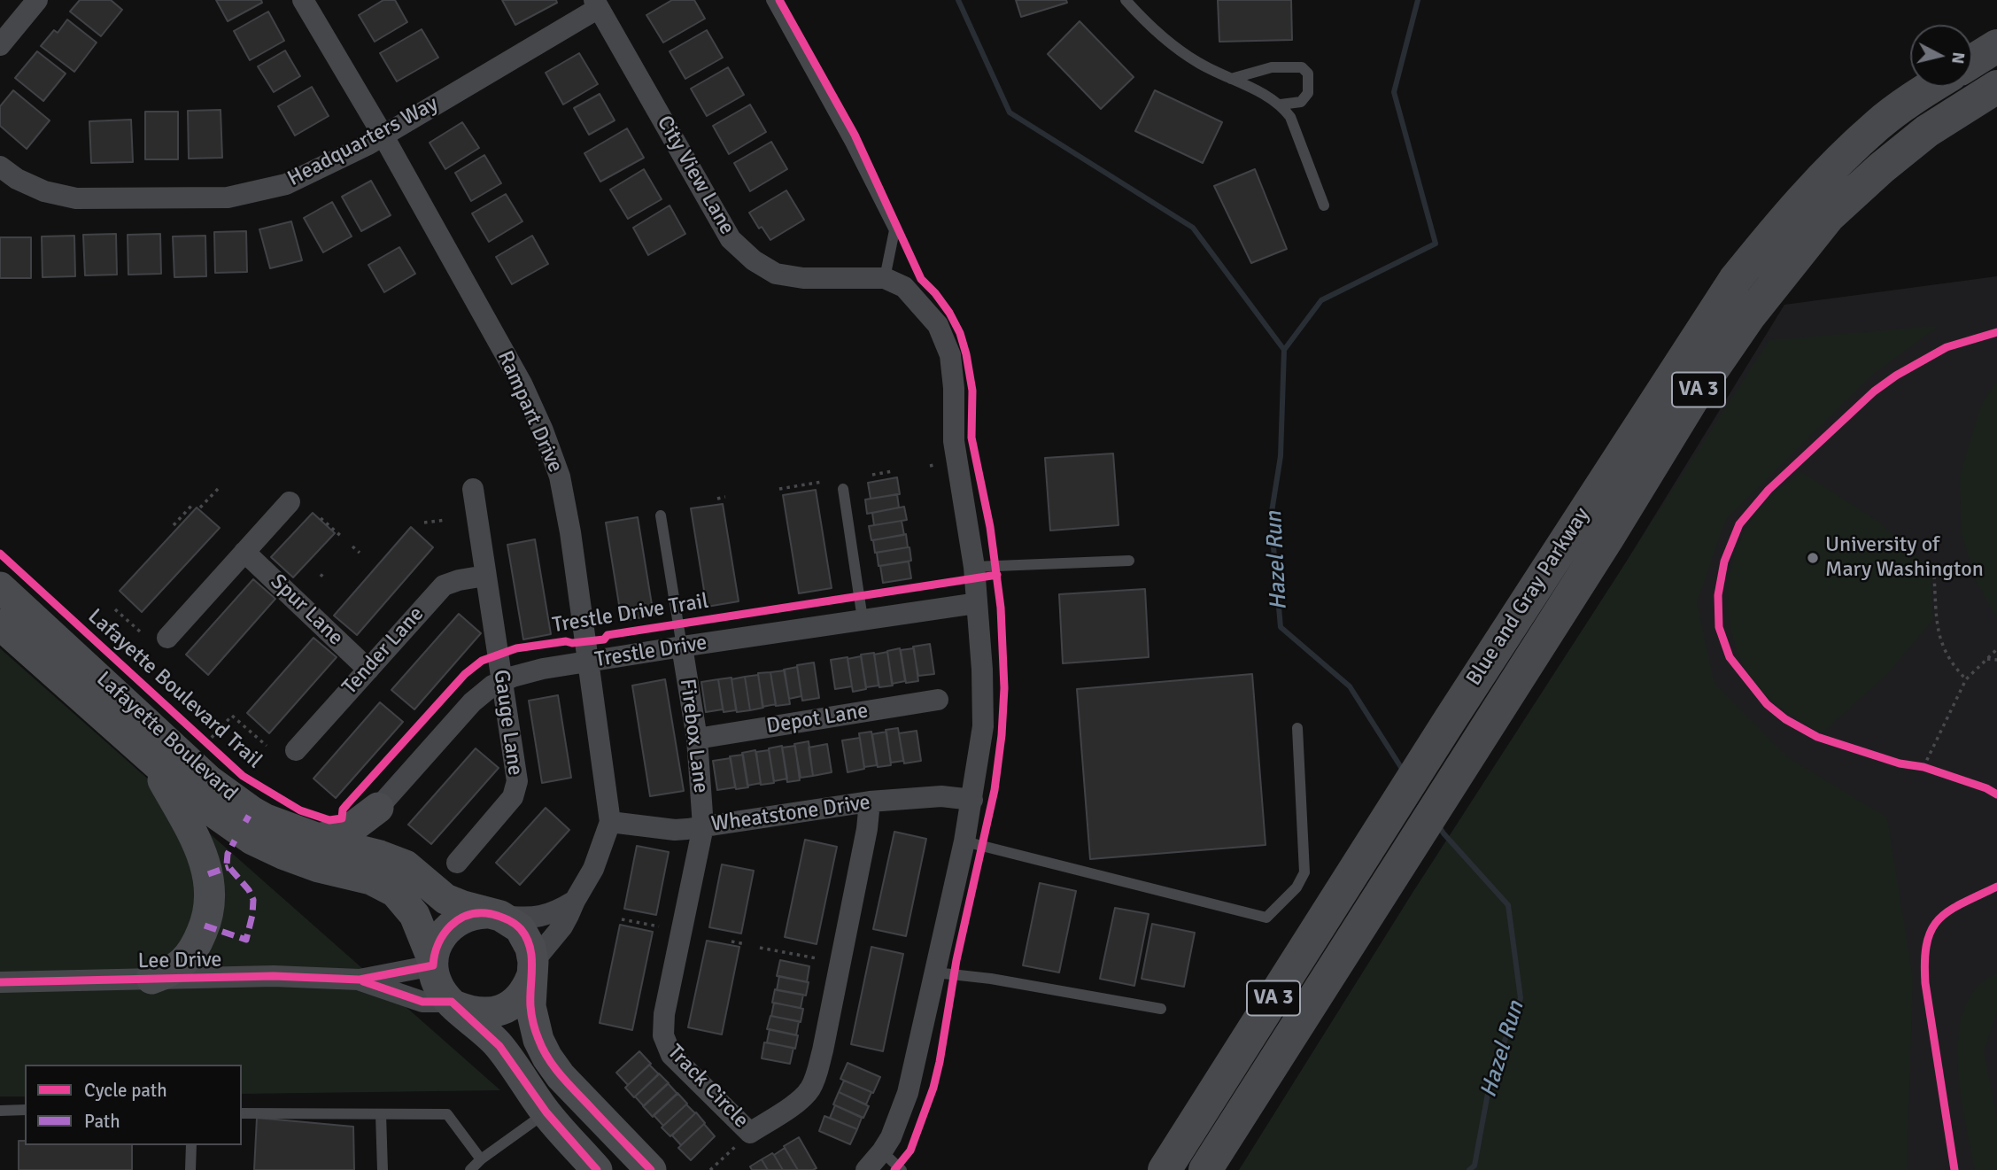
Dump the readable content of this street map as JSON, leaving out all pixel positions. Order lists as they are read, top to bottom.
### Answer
{
  "streets": {
    "highway": ["VA 3", "Blue and Gray Parkway"],
    "main road": ["Lafayette Boulevard"],
    "street": [
      "Headquarters Way",
      "City View Lane",
      "Rampart Drive",
      "Spur Lane",
      "Tender Lane",
      "Trestle Drive",
      "Depot Lane",
      "Gauge Lane",
      "Firebox Lane",
      "Wheatstone Drive",
      "Lee Drive",
      "Track Circle"
    ],
    "path": ["Lafayette Boulevard Trail"],
    "cycle path": ["Trestle Drive Trail"]
  },
  "crossings": [
    ["Headquarters Way", "City View Lane"],
    ["Headquarters Way", "Rampart Drive"],
    ["Rampart Drive", "Trestle Drive"],
    ["Rampart Drive", "Lafayette Boulevard"],
    ["Rampart Drive", "Wheatstone Drive"],
    ["Spur Lane", "Tender Lane"],
    ["Tender Lane", "Gauge Lane"],
    ["Trestle Drive", "Gauge Lane"],
    ["Trestle Drive", "Firebox Lane"],
    ["Depot Lane", "Firebox Lane"],
    ["Firebox Lane", "Wheatstone Drive"],
    ["Firebox Lane", "Track Circle"],
    ["Wheatstone Drive", "Track Circle"]
  ],
  "water": ["Hazel Run"],
  "places": ["University of Mary Washington"],
  "legend": ["Cycle path", "Path"],
  "north": "right"
}
